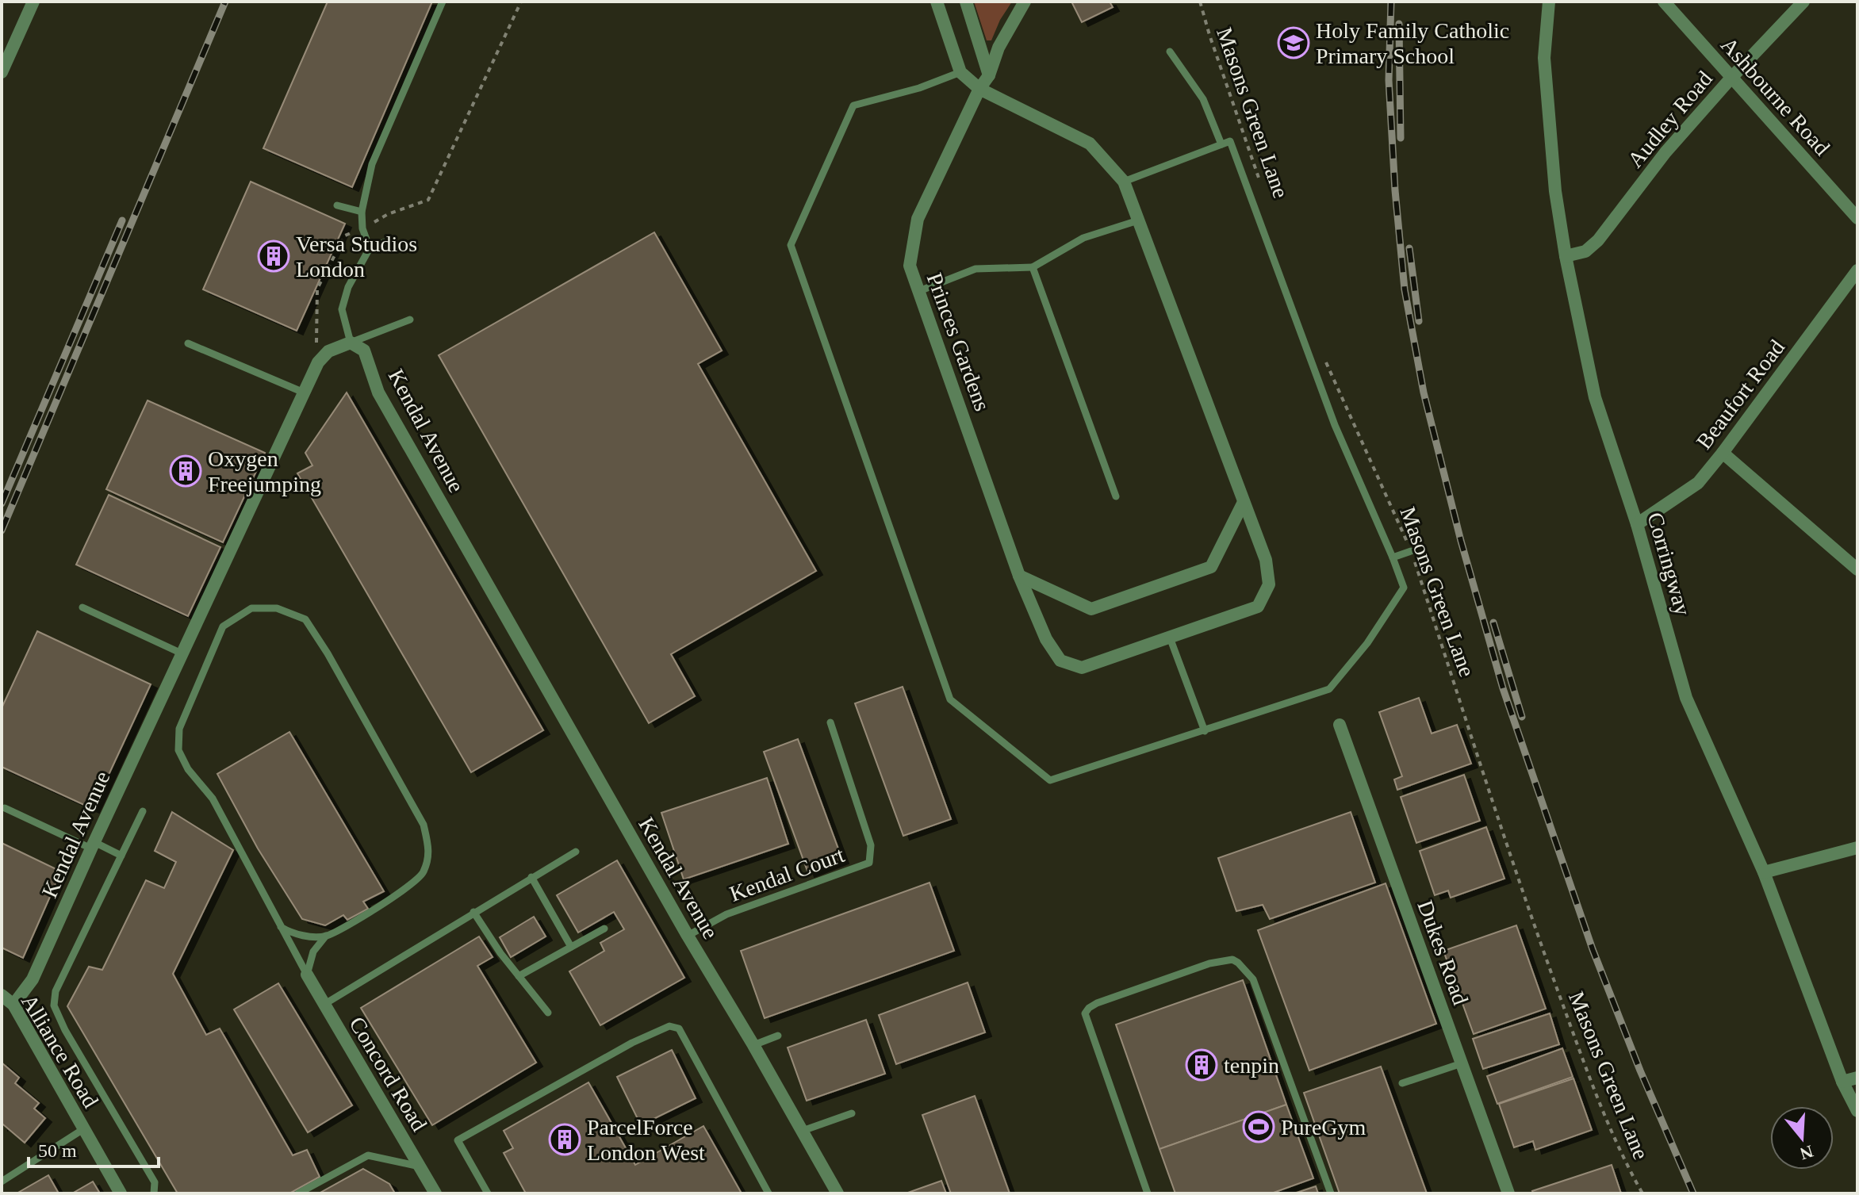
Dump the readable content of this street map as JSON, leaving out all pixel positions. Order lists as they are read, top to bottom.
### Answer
{
  "streets": {
    "street": [
      "Ashbourne Road",
      "Audley Road",
      "Princes Gardens",
      "Beaufort Road",
      "Kendal Avenue",
      "Corringway",
      "Dukes Road",
      "Alliance Road",
      "Concord Road"
    ],
    "lane": ["Kendal Court"],
    "path": ["Masons Green Lane"]
  },
  "crossings": [
    ["Ashbourne Road", "Audley Road"],
    ["Audley Road", "Corringway"],
    ["Beaufort Road", "Corringway"],
    ["Kendal Avenue", "Kendal Court"],
    ["Kendal Avenue", "Alliance Road"]
  ],
  "places": {
    "school or university": ["Holy Family Catholic Primary School"],
    "building": [
      "Versa Studios London",
      "Oxygen Freejumping",
      "tenpin",
      "ParcelForce London West"
    ],
    "sports": ["PureGym"]
  },
  "scale_bar": "50 m",
  "north": "bottom"
}
